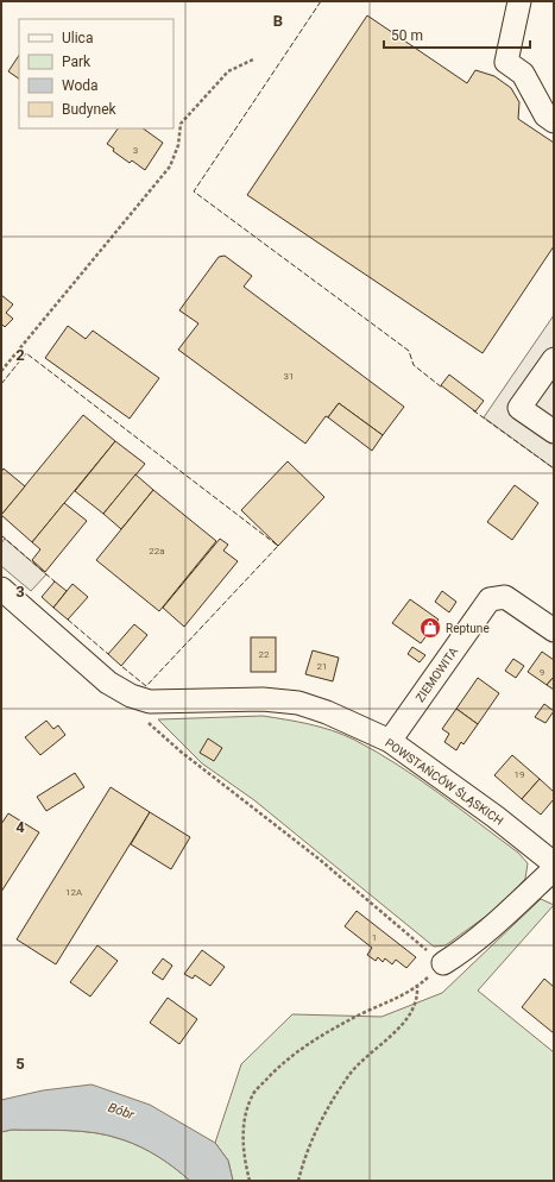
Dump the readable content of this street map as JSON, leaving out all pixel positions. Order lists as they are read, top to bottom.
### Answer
{
  "streets": {
    "street": ["ZIEMOWITA", "POWSTAŃCÓW ŚLĄSKICH"]
  },
  "crossings": [
    ["ZIEMOWITA", "POWSTAŃCÓW ŚLĄSKICH"]
  ],
  "water": ["Bóbr"],
  "places": {
    "shop": ["Reptune"]
  },
  "house_numbers": [
    "3",
    "31",
    "22a",
    "22",
    "21",
    "9",
    "19",
    "12A",
    "1"
  ],
  "legend": [
    "Ulica",
    "Park",
    "Woda",
    "Budynek"
  ],
  "scale_bar": "50 m",
  "grid": {
    "columns": ["B"],
    "rows": [
      "2",
      "3",
      "4",
      "5"
    ]
  }
}
